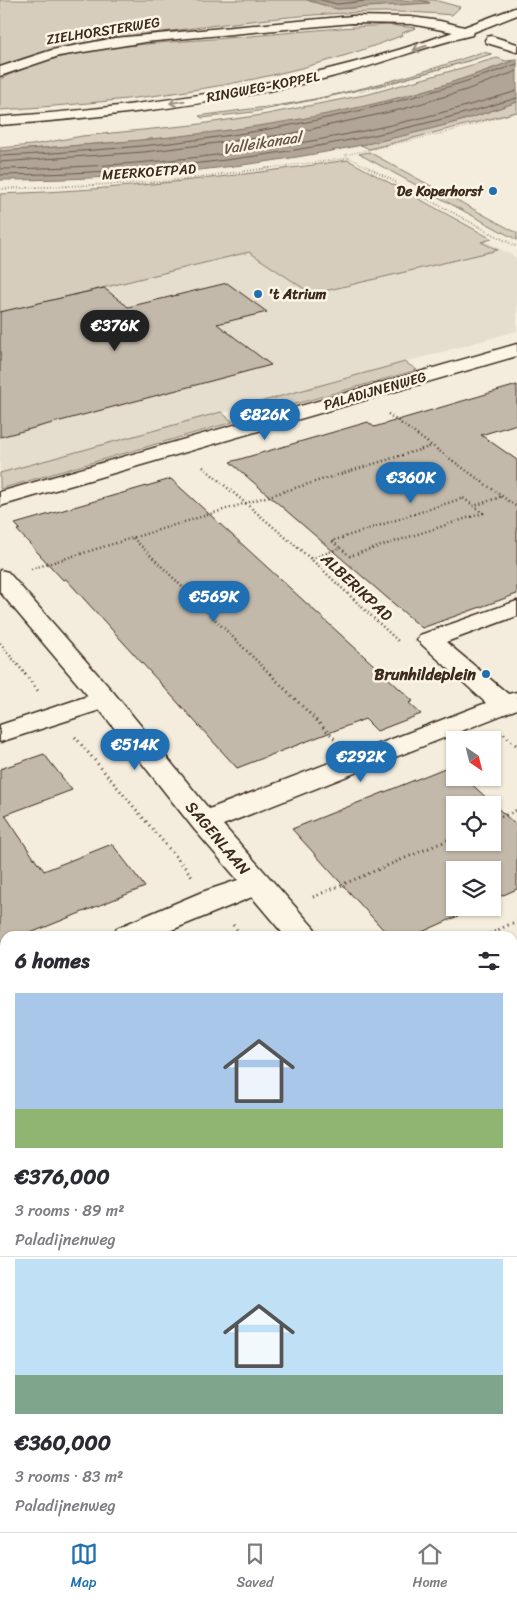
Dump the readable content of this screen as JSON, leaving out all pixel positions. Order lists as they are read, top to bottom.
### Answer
{
  "streets": {
    "main road": [
      "ZIELHORSTERWEG",
      "RINGWEG-KOPPEL",
      "PALADIJNENWEG",
      "SAGENLAAN"
    ],
    "path": ["MEERKOETPAD", "ALBERIKPAD"]
  },
  "crossings": [
    ["ZIELHORSTERWEG", "RINGWEG-KOPPEL"],
    ["PALADIJNENWEG", "ALBERIKPAD"]
  ],
  "water": ["Valleikanaal"],
  "places": ["De Koperhorst", "'t Atrium", "Brunhildeplein"],
  "north": "bottom right",
  "page": {
    "price": [
      "€376K",
      "€826K",
      "€360K",
      "€569K",
      "€514K",
      "€292K"
    ],
    "heading": "6 homes",
    "list": [
      {
        "name": "€376,000",
        "note": "3 rooms · 89 m² · Paladijnenweg"
      },
      {
        "name": "€360,000",
        "note": "3 rooms · 83 m² · Paladijnenweg"
      }
    ],
    "tabs": ["Map", "Saved", "Home"]
  }
}
